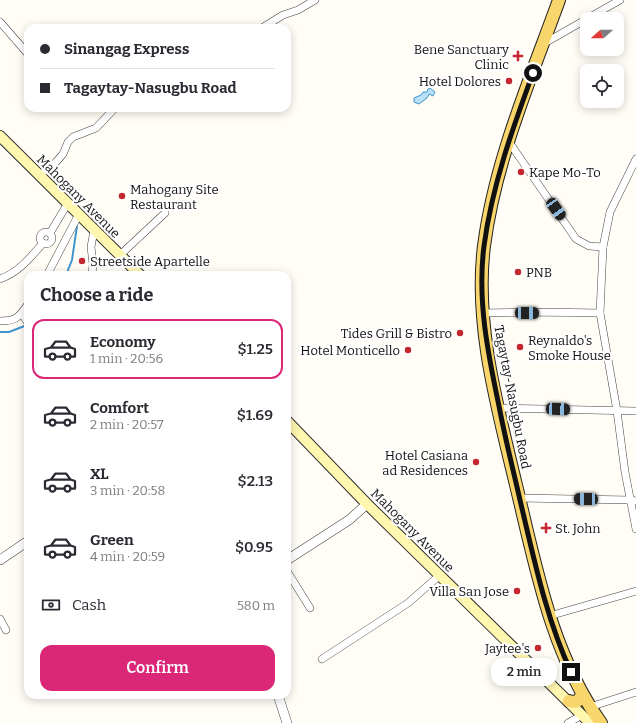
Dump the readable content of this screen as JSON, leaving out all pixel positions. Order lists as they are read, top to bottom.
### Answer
{
  "streets": {
    "main road": ["Mahogany Avenue", "Tagaytay-Nasugbu Road"]
  },
  "crossings": [
    ["Mahogany Avenue", "Tagaytay-Nasugbu Road"]
  ],
  "places": {
    "health": ["Bene Sanctuary Clinic", "St. John"],
    "other": [
      "Hotel Dolores",
      "Kape Mo-To",
      "Mahogany Site Restaurant",
      "Streetside Apartelle",
      "PNB",
      "Tides Grill & Bistro",
      "Reynaldo's Smoke House",
      "Hotel Monticello",
      "Hotel Casiana ad Residences",
      "Villa San Jose",
      "Jaytee's"
    ]
  },
  "north": "left",
  "page": {
    "banner": ["Sinangag Express", "Tagaytay-Nasugbu Road"],
    "heading": "Choose a ride",
    "list": [
      {
        "name": "Economy",
        "note": "1 min · 20:56",
        "value": "$1.25"
      },
      {
        "name": "Comfort",
        "note": "2 min · 20:57",
        "value": "$1.69"
      },
      {
        "name": "XL",
        "note": "3 min · 20:58",
        "value": "$2.13"
      },
      {
        "name": "Green",
        "note": "4 min · 20:59",
        "value": "$0.95"
      }
    ],
    "pay": ["Cash", "580 m"],
    "buttons": "Confirm",
    "bubble": "2 min"
  }
}
